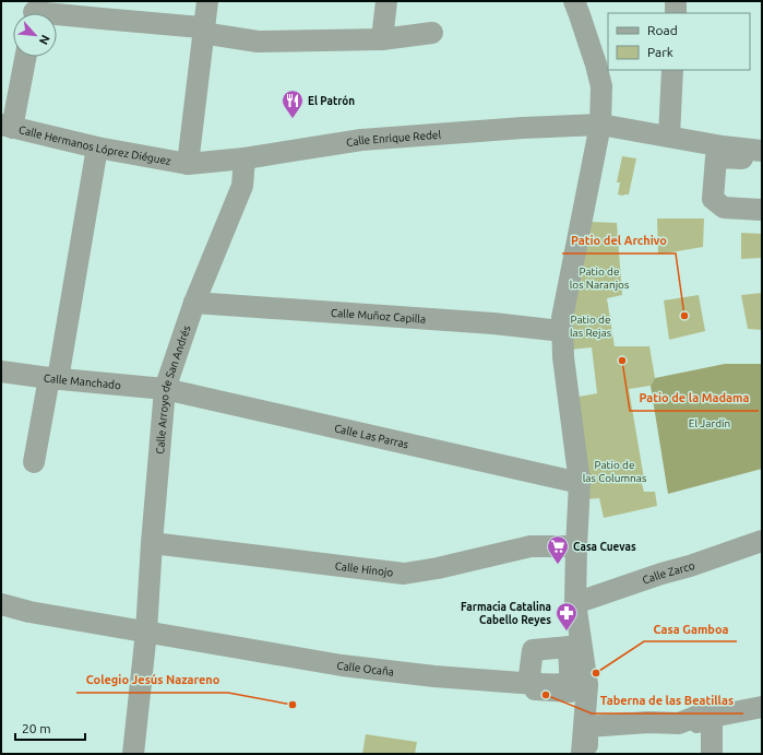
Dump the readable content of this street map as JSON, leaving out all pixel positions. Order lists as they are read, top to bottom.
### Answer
{
  "streets": {
    "street": [
      "Calle Enrique Redel",
      "Calle Hermanos Lóprez Diéguez",
      "Calle Muñoz Capilla",
      "Calle Manchado",
      "Calle Arroyo de San Andrés",
      "Calle Las Parras",
      "Calle Hinojo",
      "Calle Zarco",
      "Calle Ocaña"
    ]
  },
  "crossings": [
    ["Calle Enrique Redel", "Calle Hermanos Lóprez Diéguez"],
    ["Calle Enrique Redel", "Calle Arroyo de San Andrés"],
    ["Calle Muñoz Capilla", "Calle Arroyo de San Andrés"],
    ["Calle Manchado", "Calle Arroyo de San Andrés"],
    ["Calle Manchado", "Calle Las Parras"],
    ["Calle Arroyo de San Andrés", "Calle Las Parras"],
    ["Calle Arroyo de San Andrés", "Calle Hinojo"],
    ["Calle Arroyo de San Andrés", "Calle Ocaña"]
  ],
  "parks": [
    "Patio de los Naranjos",
    "Patio de las Rejas",
    "El Jardín",
    "Patio de las Columnas"
  ],
  "places": {
    "restaurant": ["El Patrón"],
    "other": [
      "Patio del Archivo",
      "Patio de la Madama",
      "Casa Gamboa",
      "Taberna de las Beatillas",
      "Colegio Jesús Nazareno"
    ],
    "supermarket": ["Casa Cuevas"],
    "pharmacy": ["Farmacia Catalina Cabello Reyes"]
  },
  "legend": ["Road", "Park"],
  "scale_bar": "20 m",
  "north": "bottom right"
}
